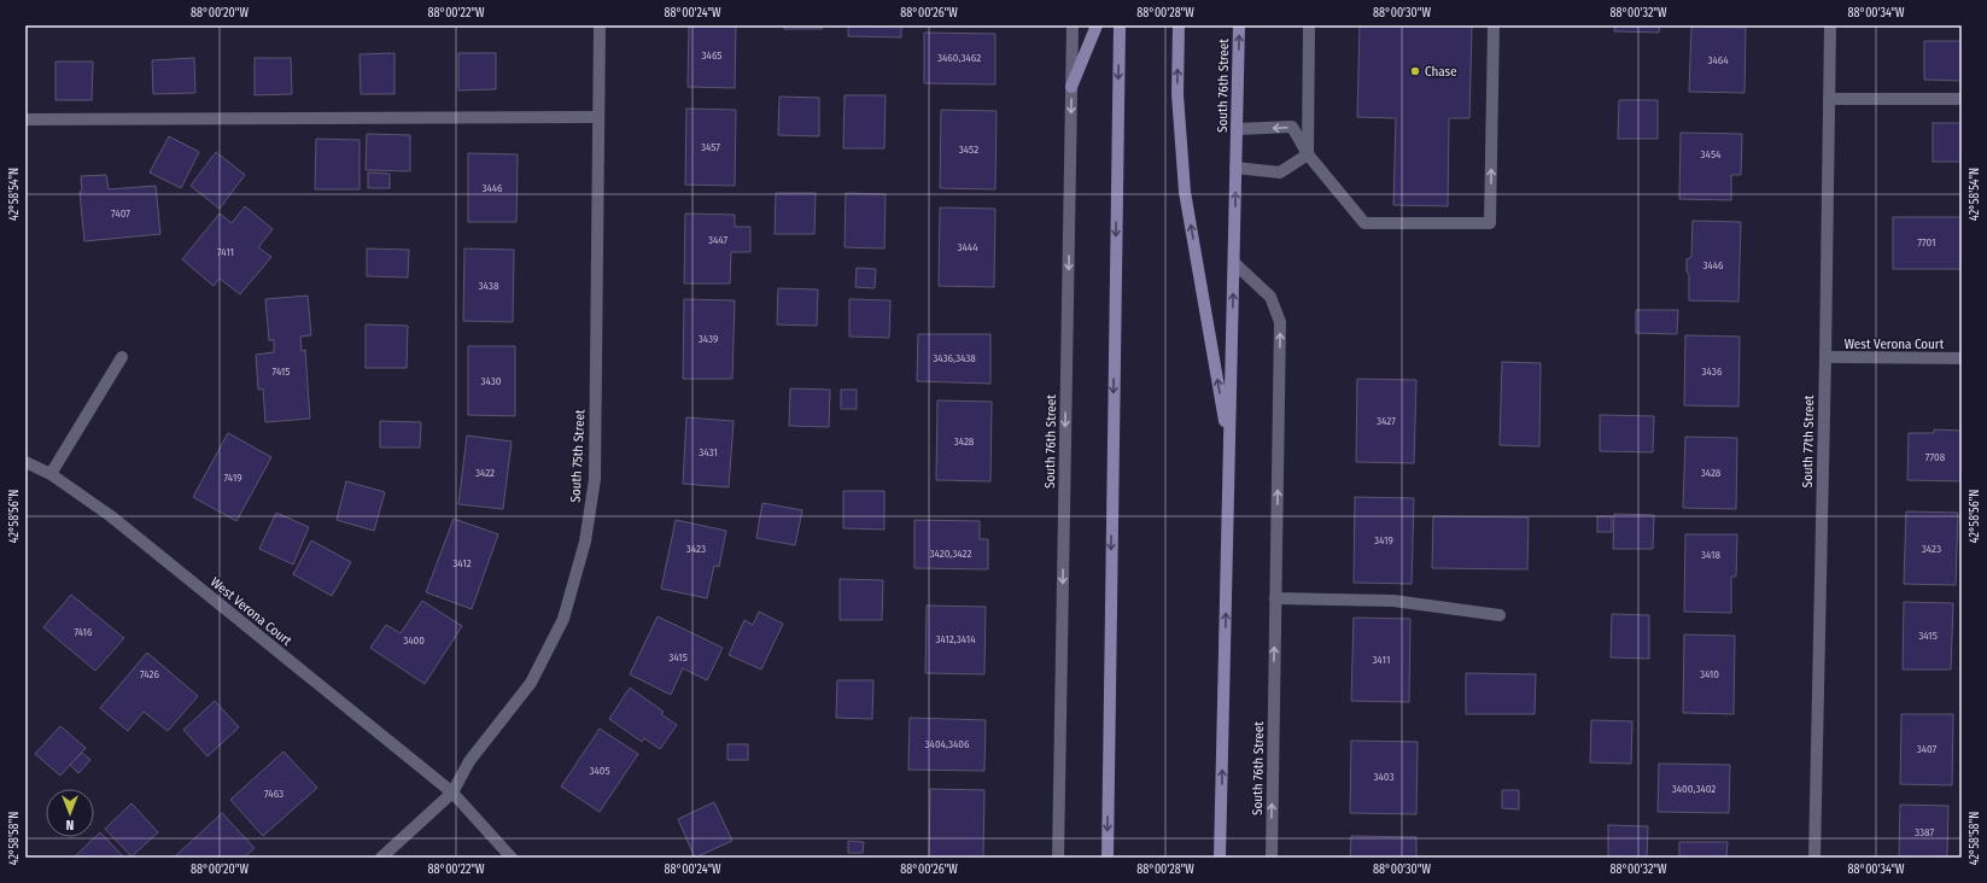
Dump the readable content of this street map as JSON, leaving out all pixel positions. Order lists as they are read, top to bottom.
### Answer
{
  "streets": {
    "main road": ["South 76th Street"],
    "street": ["West Verona Court", "South 77th Street", "South 75th Street"]
  },
  "crossings": [
    ["West Verona Court", "South 77th Street"],
    ["West Verona Court", "South 75th Street"]
  ],
  "places": ["Chase"],
  "house_numbers": [
    "3465",
    "3460,3462",
    "3464",
    "3457",
    "3452",
    "3454",
    "3446",
    "7407",
    "3447",
    "7701",
    "3444",
    "7411",
    "3446",
    "3438",
    "3439",
    "3436,3438",
    "7415",
    "3436",
    "3430",
    "3427",
    "3428",
    "3431",
    "7708",
    "3422",
    "3428",
    "7419",
    "3419",
    "3423",
    "3423",
    "3420,3422",
    "3418",
    "3412",
    "7416",
    "3415",
    "3412,3414",
    "3400",
    "3415",
    "3411",
    "7426",
    "3410",
    "3404,3406",
    "3407",
    "3405",
    "3403",
    "3400,3402",
    "7463",
    "3387"
  ],
  "north": "bottom",
  "coordinates": [
    "88°00'20\"W",
    "88°00'22\"W",
    "88°00'24\"W",
    "88°00'26\"W",
    "88°00'28\"W",
    "88°00'30\"W",
    "88°00'32\"W",
    "88°00'34\"W",
    "42°58'54\"N",
    "42°58'56\"N",
    "42°58'58\"N"
  ]
}
